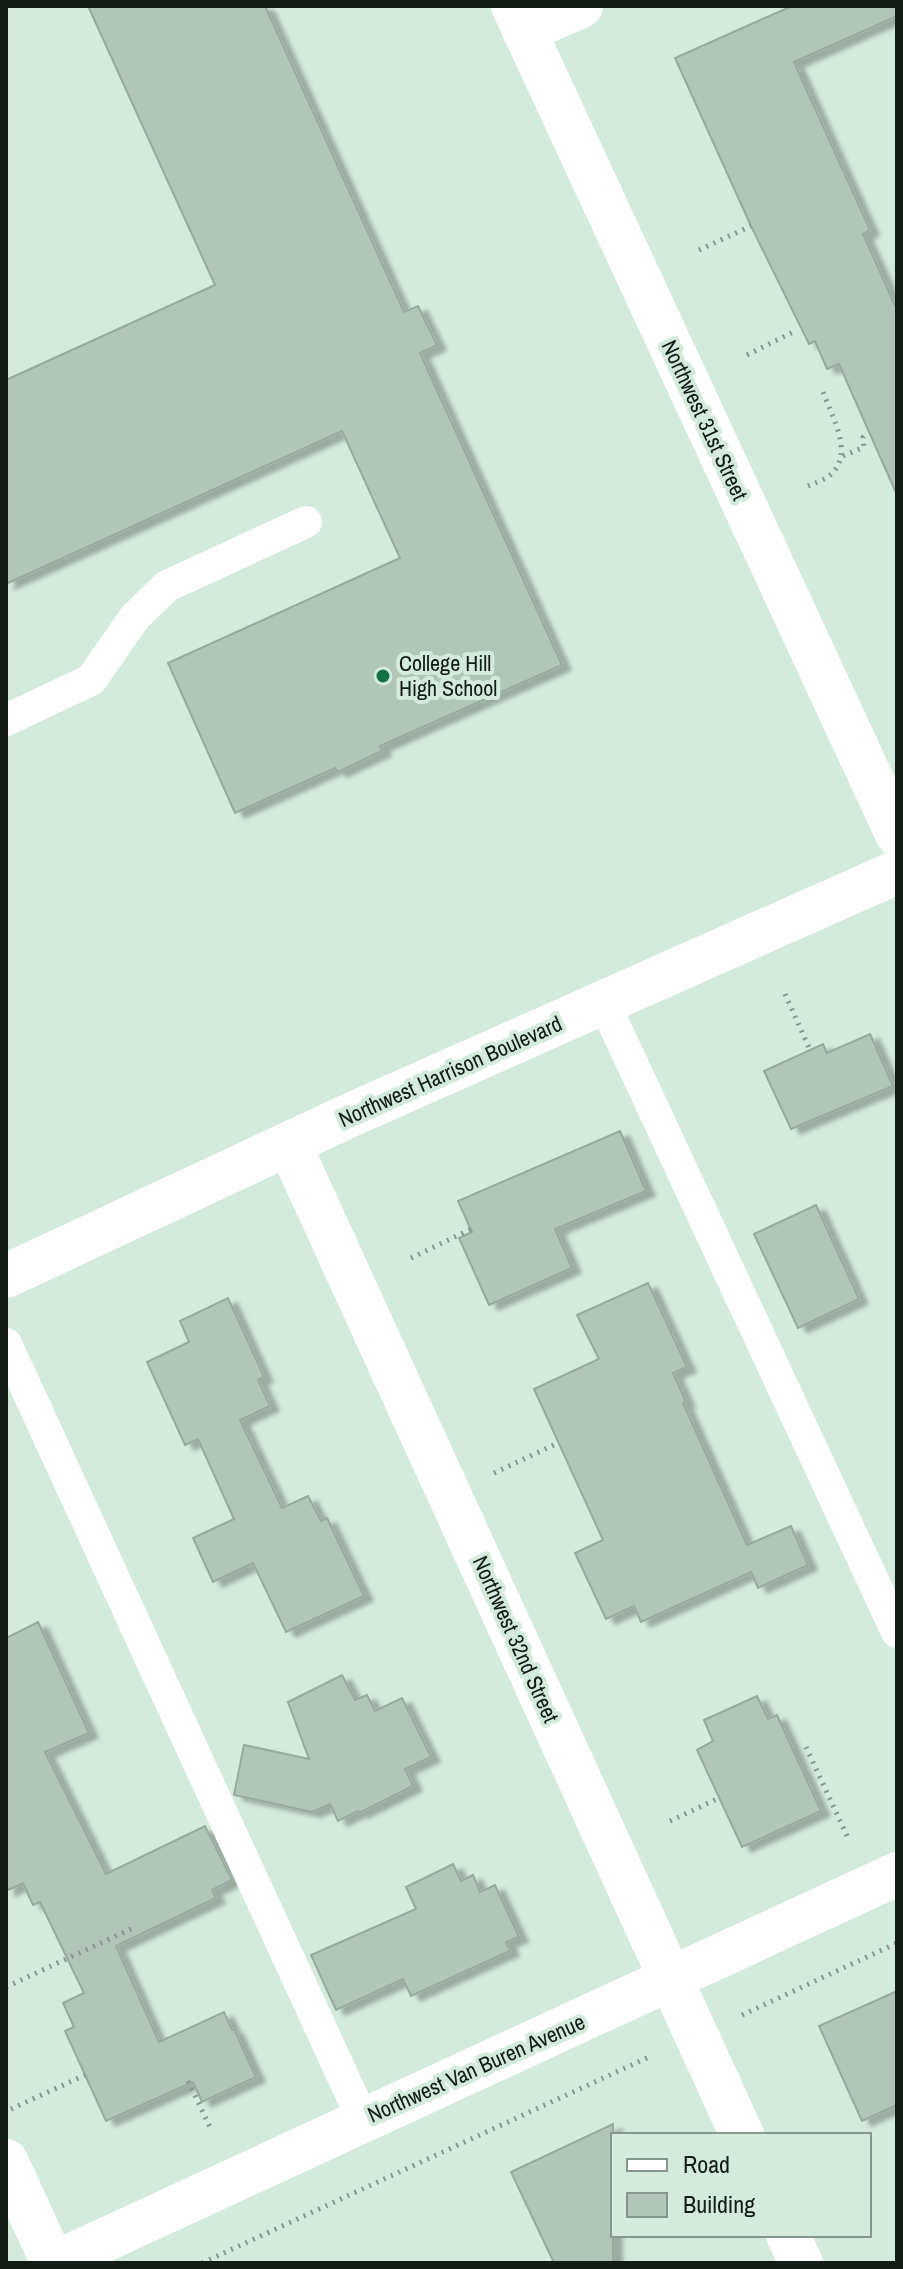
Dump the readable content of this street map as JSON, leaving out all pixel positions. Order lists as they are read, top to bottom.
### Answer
{
  "streets": {
    "street": [
      "Northwest 31st Street",
      "Northwest Harrison Boulevard",
      "Northwest 32nd Street",
      "Northwest Van Buren Avenue"
    ]
  },
  "crossings": [
    ["Northwest Harrison Boulevard", "Northwest 32nd Street"],
    ["Northwest 32nd Street", "Northwest Van Buren Avenue"]
  ],
  "places": ["College Hill High School"],
  "legend": ["Road", "Building"]
}
